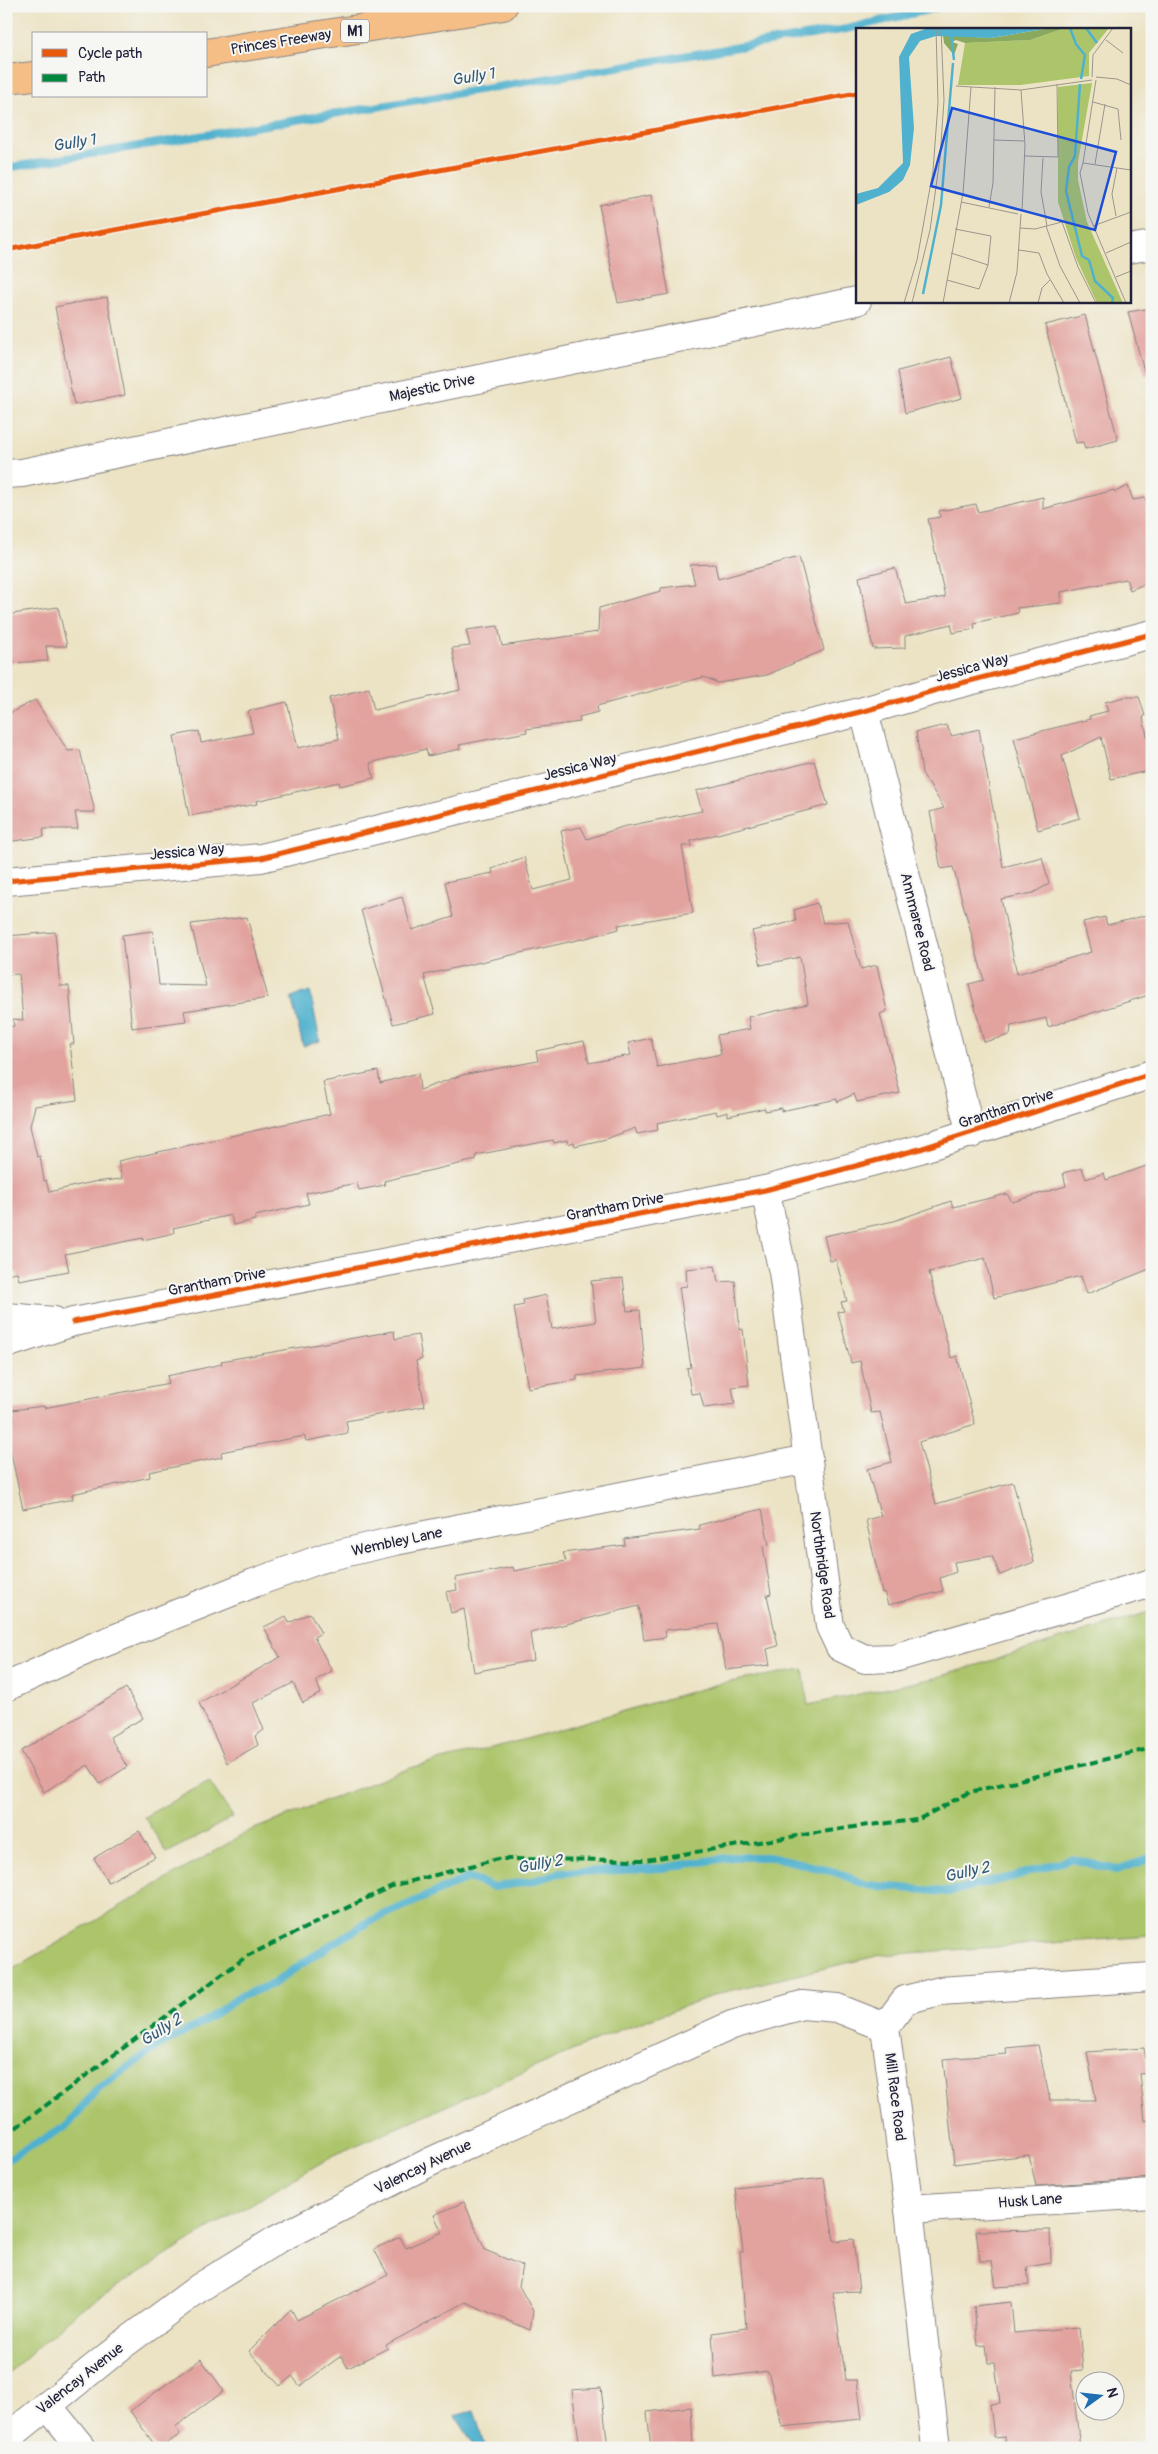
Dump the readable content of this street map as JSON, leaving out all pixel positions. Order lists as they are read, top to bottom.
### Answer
{
  "streets": {
    "highway": ["M1", "Princes Freeway"],
    "street": [
      "Majestic Drive",
      "Jessica Way",
      "Annmaree Road",
      "Grantham Drive",
      "Wembley Lane",
      "Northbridge Road",
      "Mill Race Road",
      "Valencay Avenue",
      "Husk Lane"
    ]
  },
  "crossings": [
    ["Jessica Way", "Annmaree Road"],
    ["Annmaree Road", "Grantham Drive"],
    ["Grantham Drive", "Northbridge Road"],
    ["Wembley Lane", "Northbridge Road"],
    ["Mill Race Road", "Valencay Avenue"],
    ["Mill Race Road", "Husk Lane"]
  ],
  "water": ["Gully 1", "Gully 2"],
  "legend": ["Cycle path", "Path"],
  "north": "right"
}
